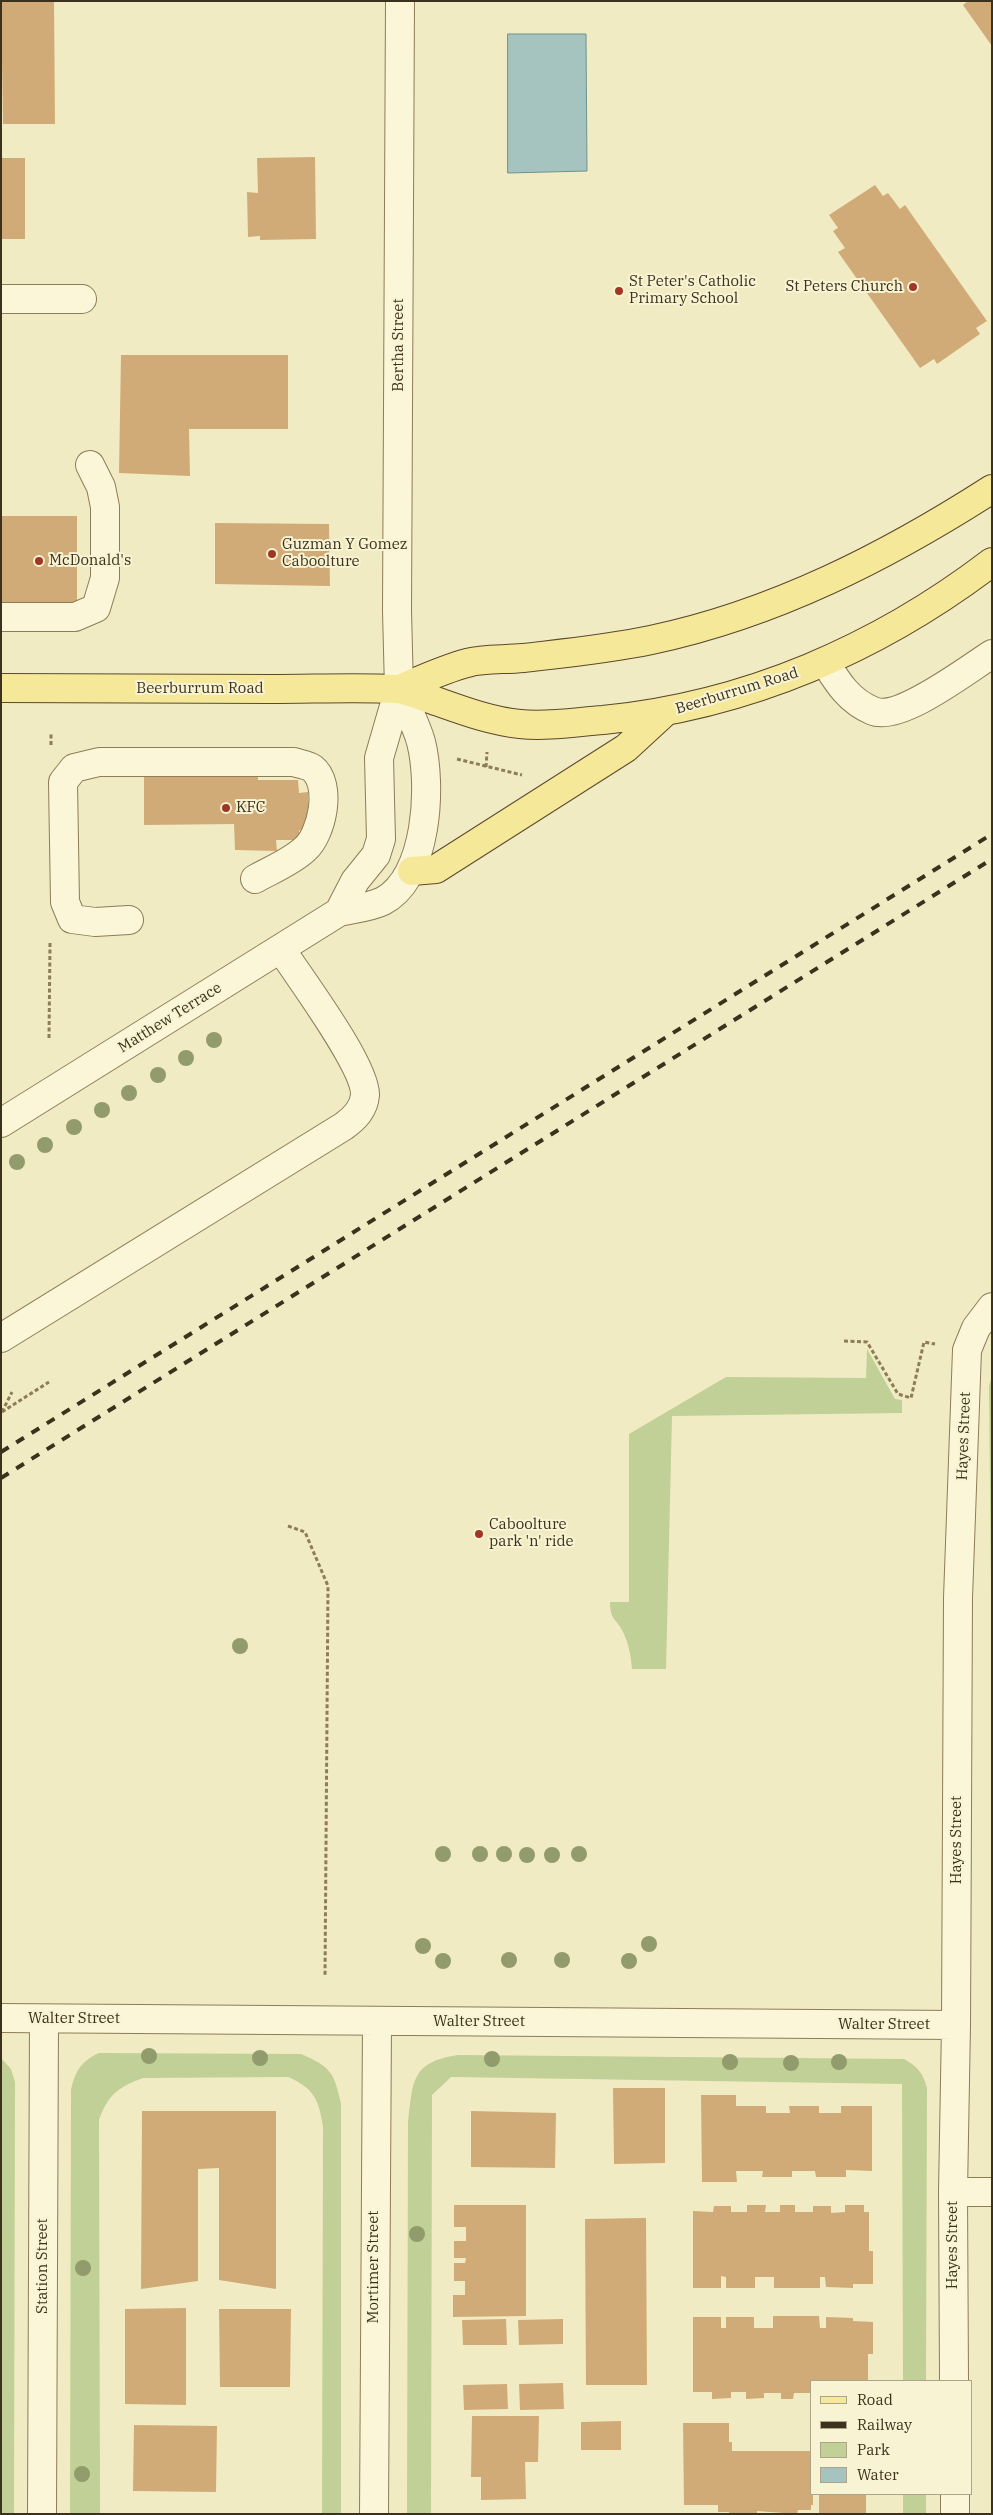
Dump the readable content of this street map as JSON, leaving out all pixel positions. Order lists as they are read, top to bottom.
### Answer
{
  "streets": {
    "main road": ["Beerburrum Road"],
    "street": [
      "Bertha Street",
      "Matthew Terrace",
      "Hayes Street",
      "Walter Street",
      "Station Street",
      "Mortimer Street"
    ]
  },
  "crossings": [
    ["Bertha Street", "Beerburrum Road"],
    ["Bertha Street", "Matthew Terrace"],
    ["Beerburrum Road", "Matthew Terrace"],
    ["Hayes Street", "Walter Street"],
    ["Walter Street", "Station Street"],
    ["Walter Street", "Mortimer Street"]
  ],
  "places": [
    "St Peters Church",
    "St Peter's Catholic Primary School",
    "Guzman Y Gomez Caboolture",
    "McDonald's",
    "KFC",
    "Caboolture park 'n' ride"
  ],
  "legend": [
    "Road",
    "Railway",
    "Park",
    "Water"
  ]
}
